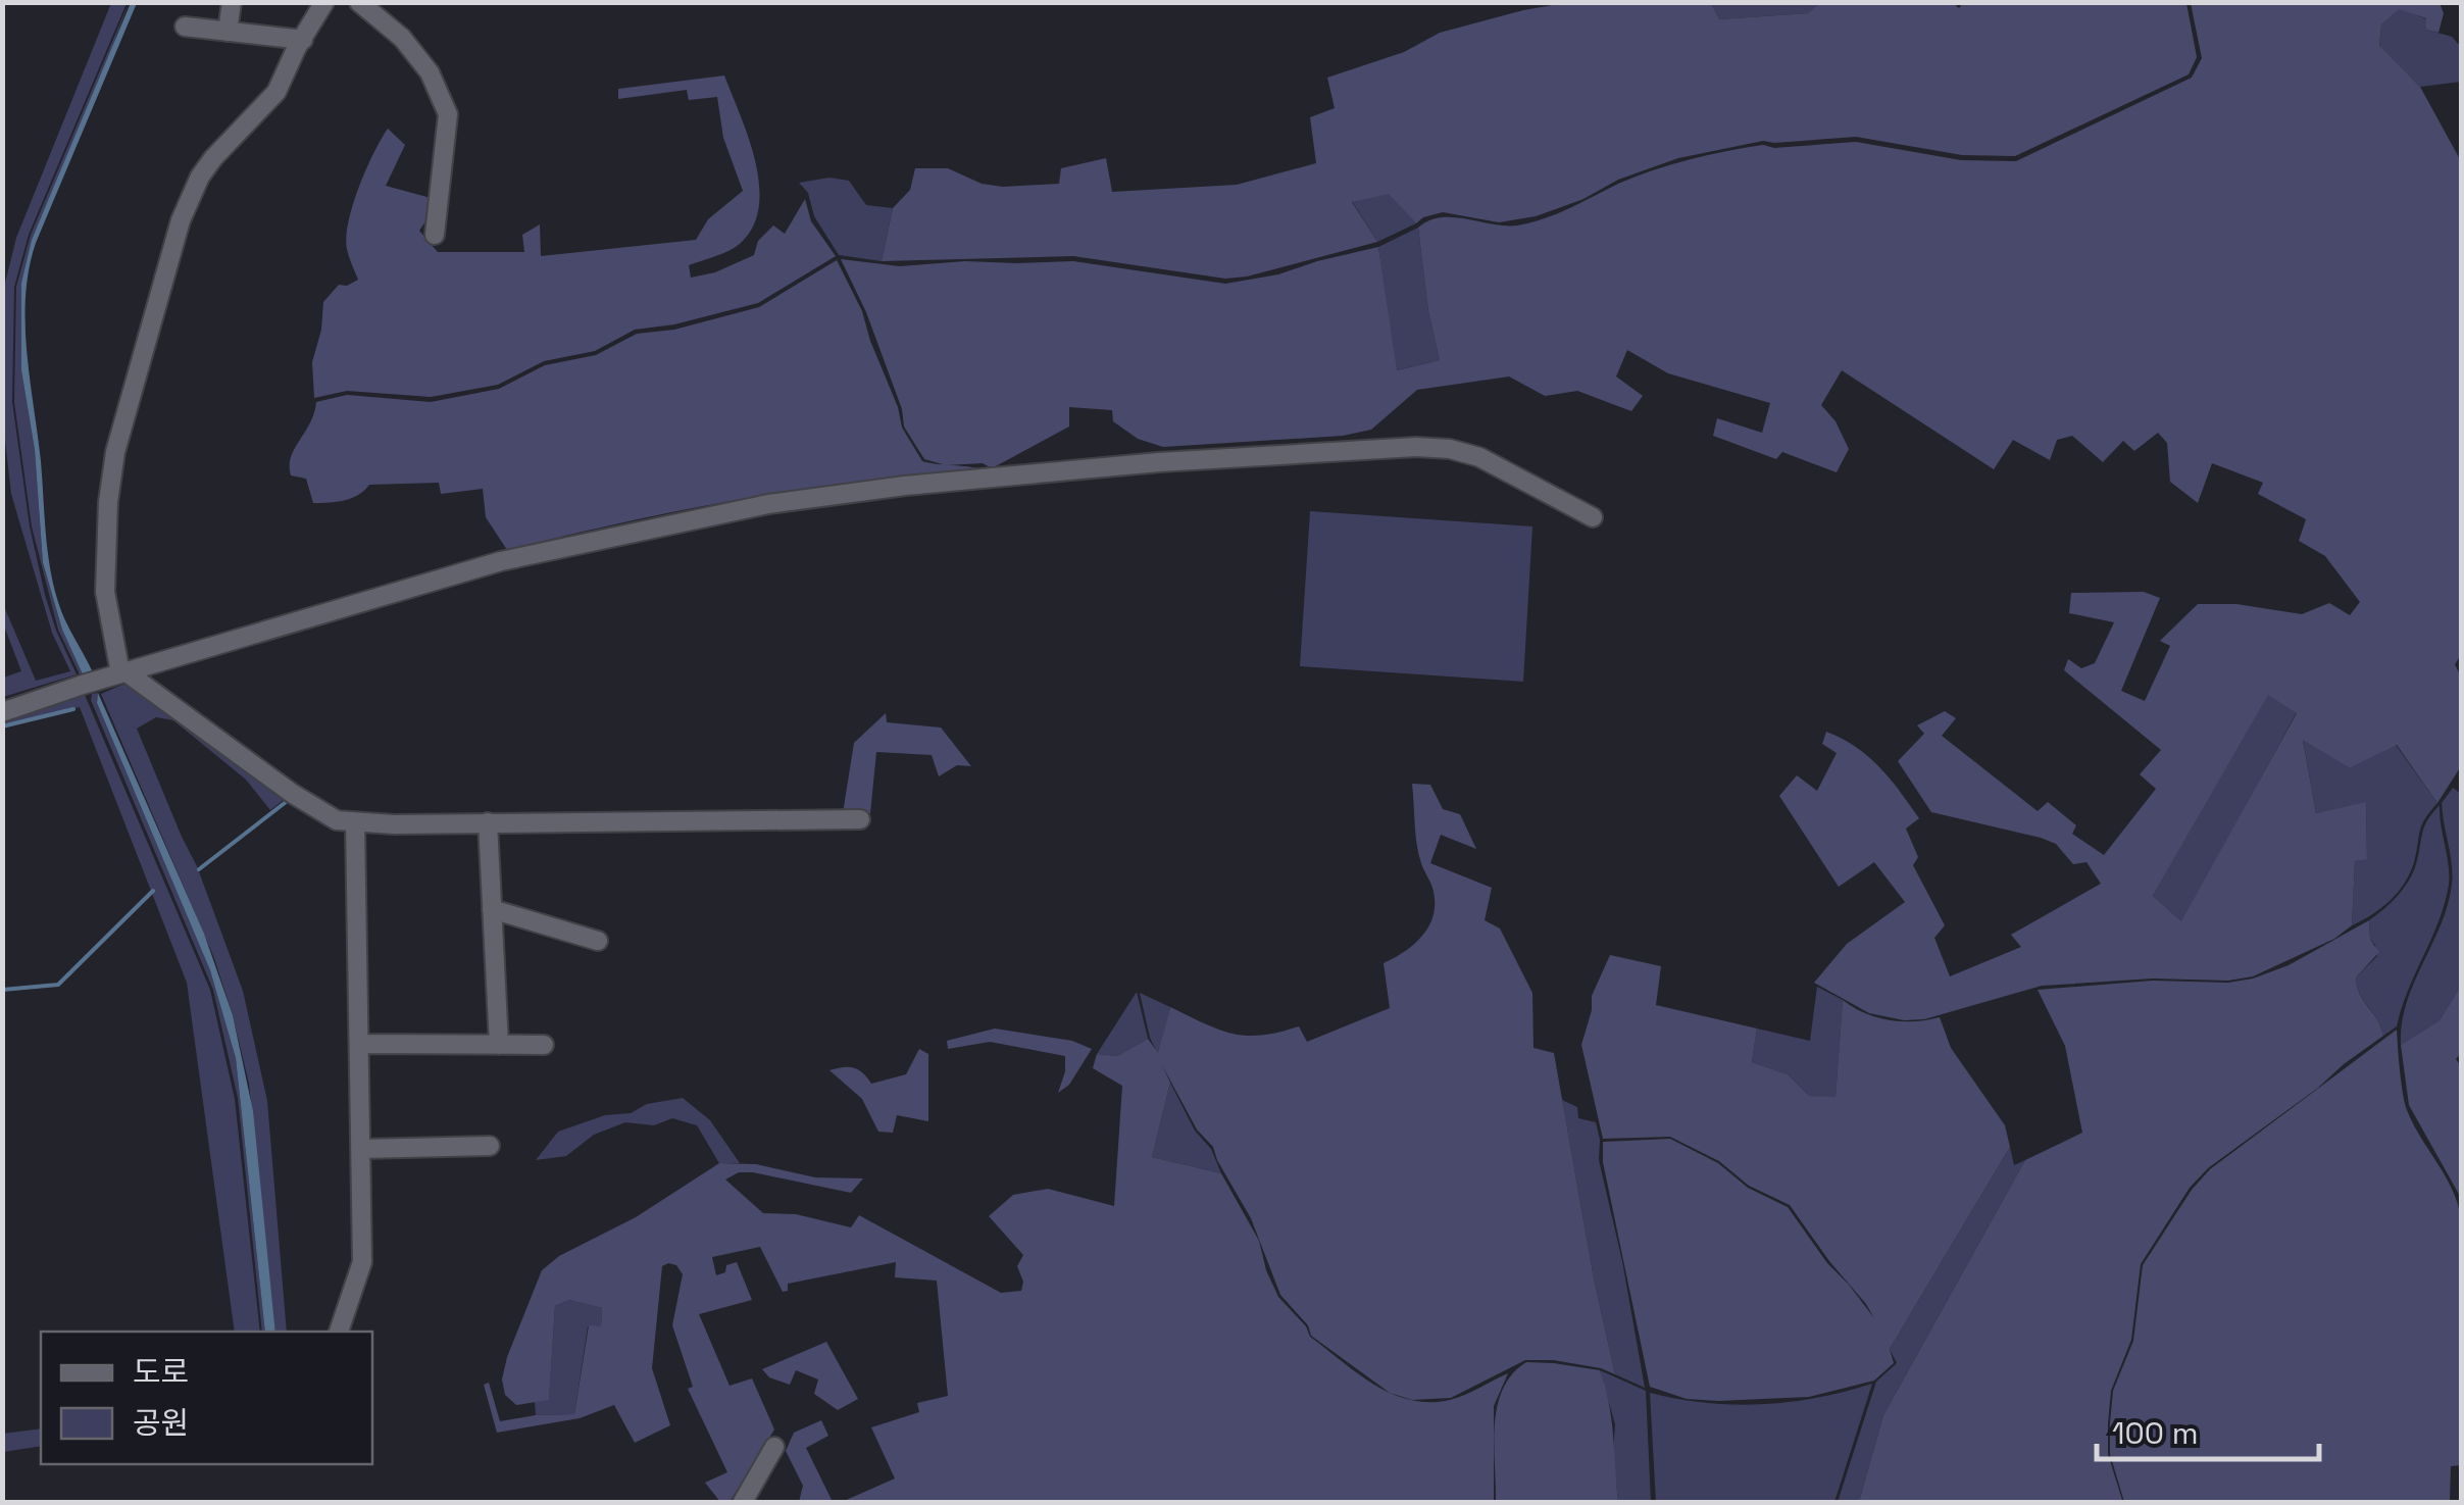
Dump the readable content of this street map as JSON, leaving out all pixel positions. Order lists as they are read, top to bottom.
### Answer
{
  "legend": ["도로", "공원"],
  "scale_bar": "100 m"
}
